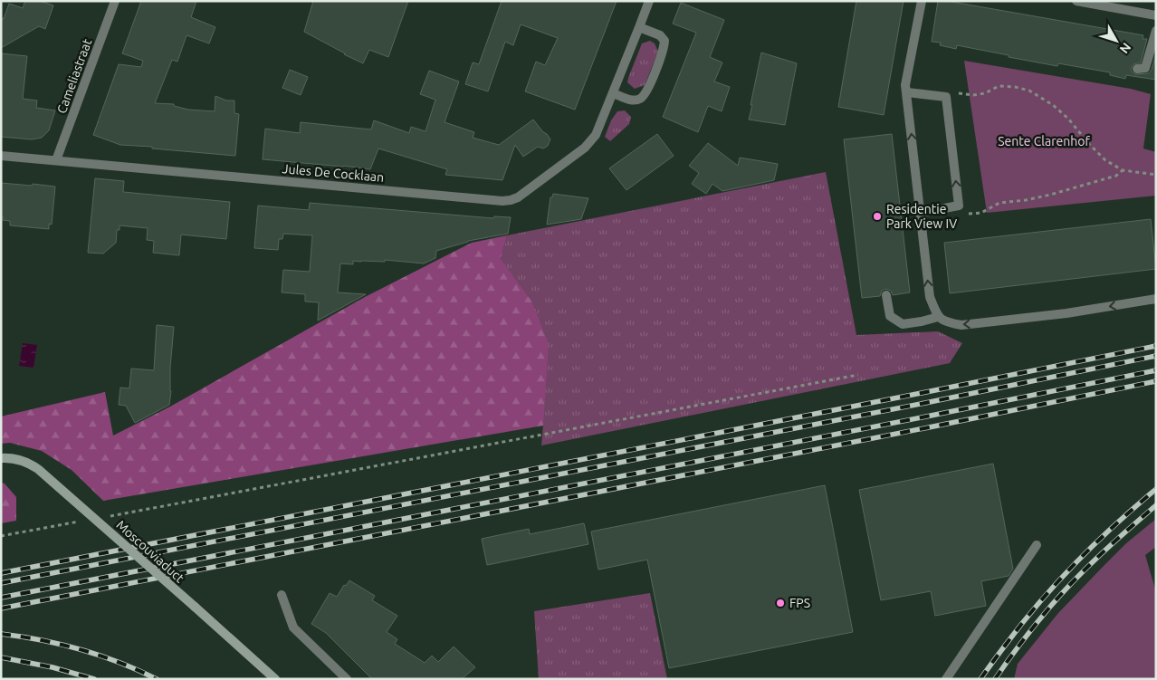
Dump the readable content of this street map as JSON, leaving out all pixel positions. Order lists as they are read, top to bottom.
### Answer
{
  "streets": {
    "street": ["Cameliastraat", "Jules De Cocklaan", "Moscouviaduct"]
  },
  "crossings": [
    ["Cameliastraat", "Jules De Cocklaan"]
  ],
  "parks": ["Sente Clarenhof"],
  "places": ["Residentie Park View IV", "FPS"],
  "north": "bottom right"
}
